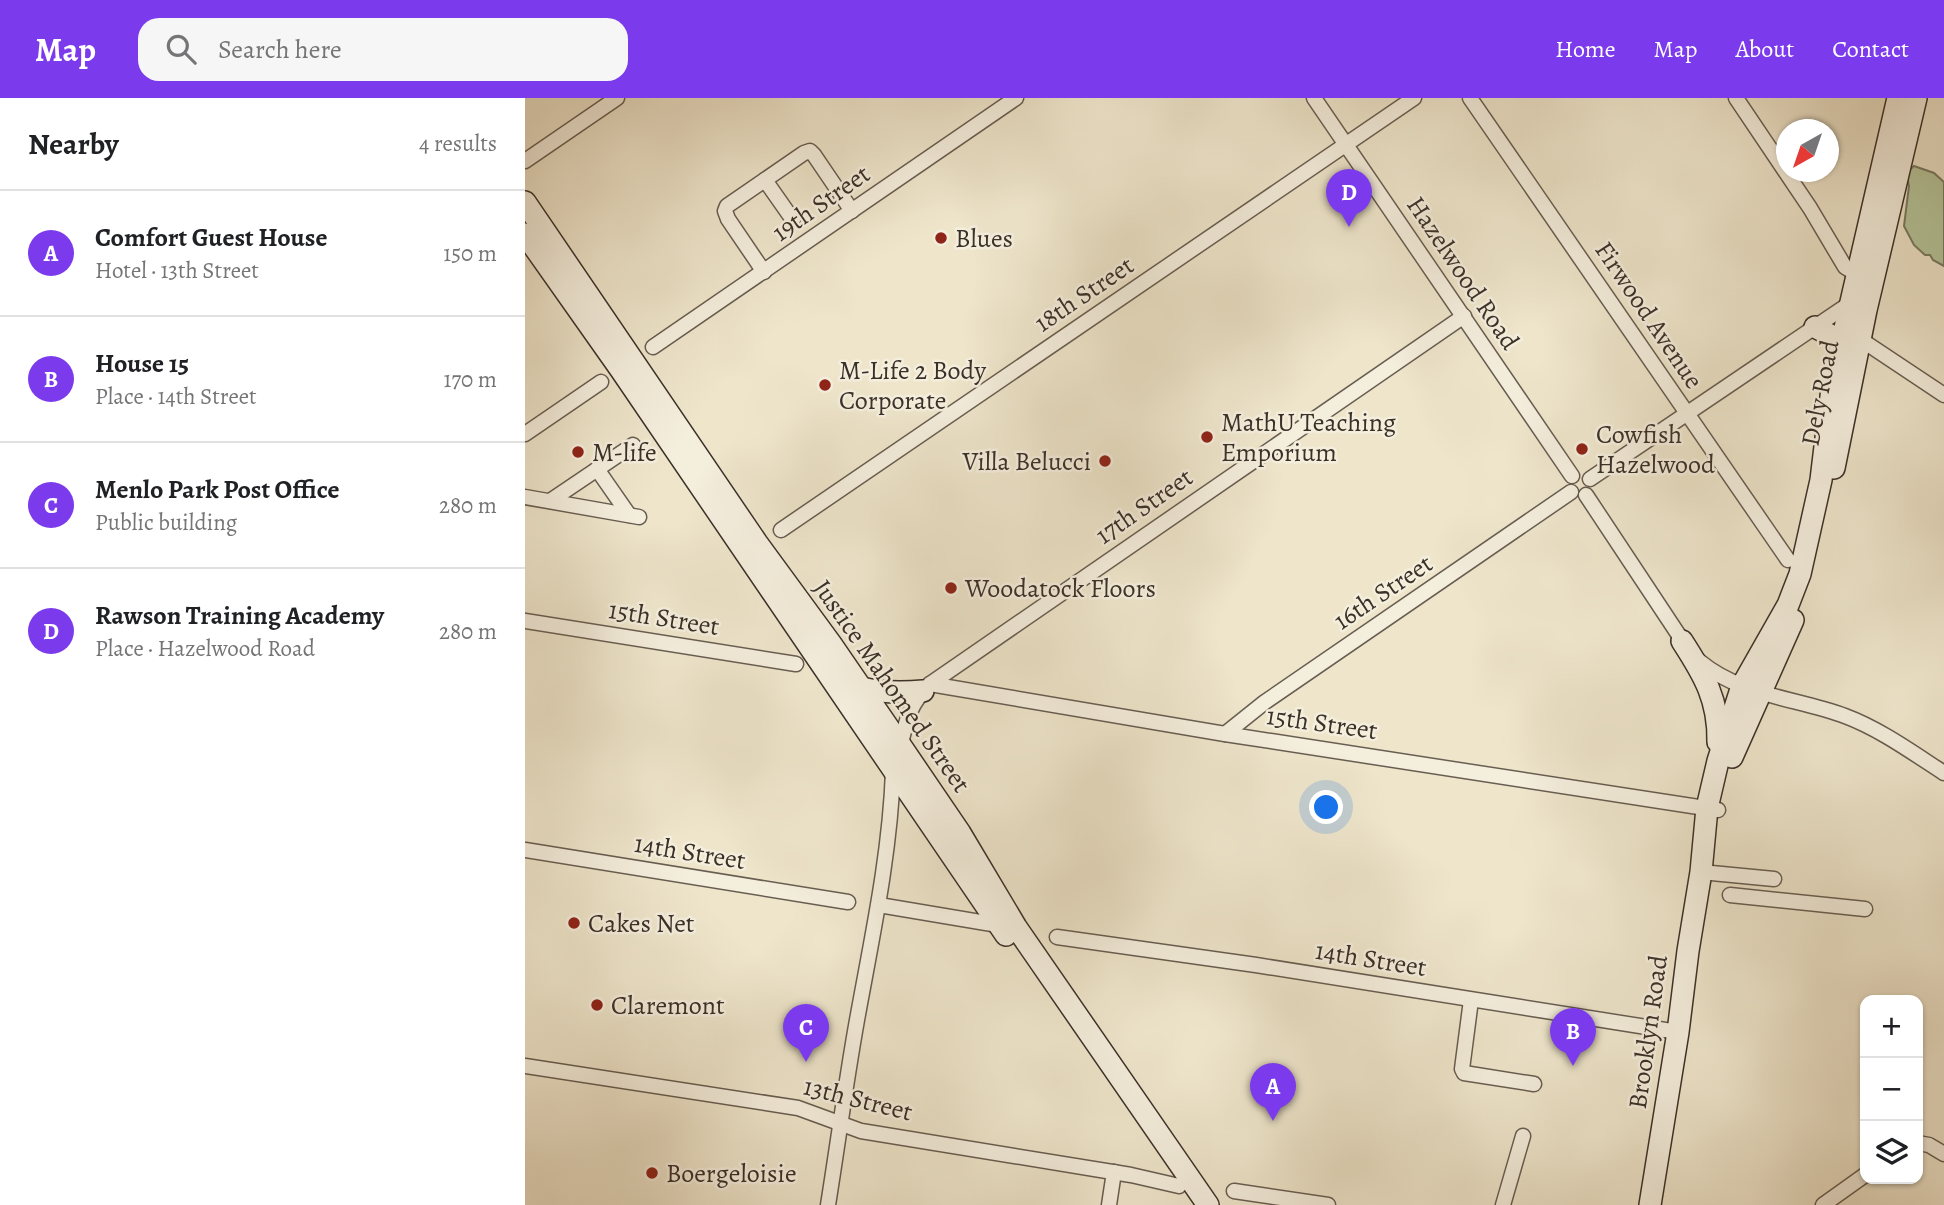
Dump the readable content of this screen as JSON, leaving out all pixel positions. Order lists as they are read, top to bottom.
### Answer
{
  "streets": {
    "main road": ["Dely Road", "Justice Mahomed Street", "Brooklyn Road"],
    "street": [
      "19th Street",
      "Hazelwood Road",
      "18th Street",
      "Firwood Avenue",
      "17th Street",
      "16th Street",
      "15th Street",
      "14th Street",
      "13th Street"
    ]
  },
  "crossings": [
    ["Hazelwood Road", "18th Street"],
    ["Hazelwood Road", "17th Street"],
    ["Hazelwood Road", "16th Street"],
    ["Dely Road", "Brooklyn Road"],
    ["17th Street", "15th Street"],
    ["17th Street", "Justice Mahomed Street"],
    ["17th Street", "13th Street"],
    ["16th Street", "15th Street"],
    ["15th Street", "Brooklyn Road"],
    ["Justice Mahomed Street", "13th Street"],
    ["14th Street", "Brooklyn Road"]
  ],
  "places": [
    "Blues",
    "M-Life 2 Body Corporate",
    "MathU Teaching Emporium",
    "Cowfish Hazelwood",
    "M-life",
    "Villa Belucci",
    "Woodatock Floors",
    "Cakes Net",
    "Claremont",
    "Boergeloisie"
  ],
  "north": "bottom left",
  "page": {
    "header": "Map",
    "search": "Search here",
    "nav": [
      "Home",
      "Map",
      "About",
      "Contact"
    ],
    "heading": ["Nearby", "4 results"],
    "pins": [
      "D",
      "C",
      "B",
      "A"
    ],
    "list": [
      {
        "mark": "A",
        "name": "Comfort Guest House",
        "note": "Hotel · 13th Street",
        "value": "150 m"
      },
      {
        "mark": "B",
        "name": "House 15",
        "note": "Place · 14th Street",
        "value": "170 m"
      },
      {
        "mark": "C",
        "name": "Menlo Park Post Office",
        "note": "Public building",
        "value": "280 m"
      },
      {
        "mark": "D",
        "name": "Rawson Training Academy",
        "note": "Place · Hazelwood Road",
        "value": "280 m"
      }
    ],
    "map_buttons": ["+", "−"]
  }
}
